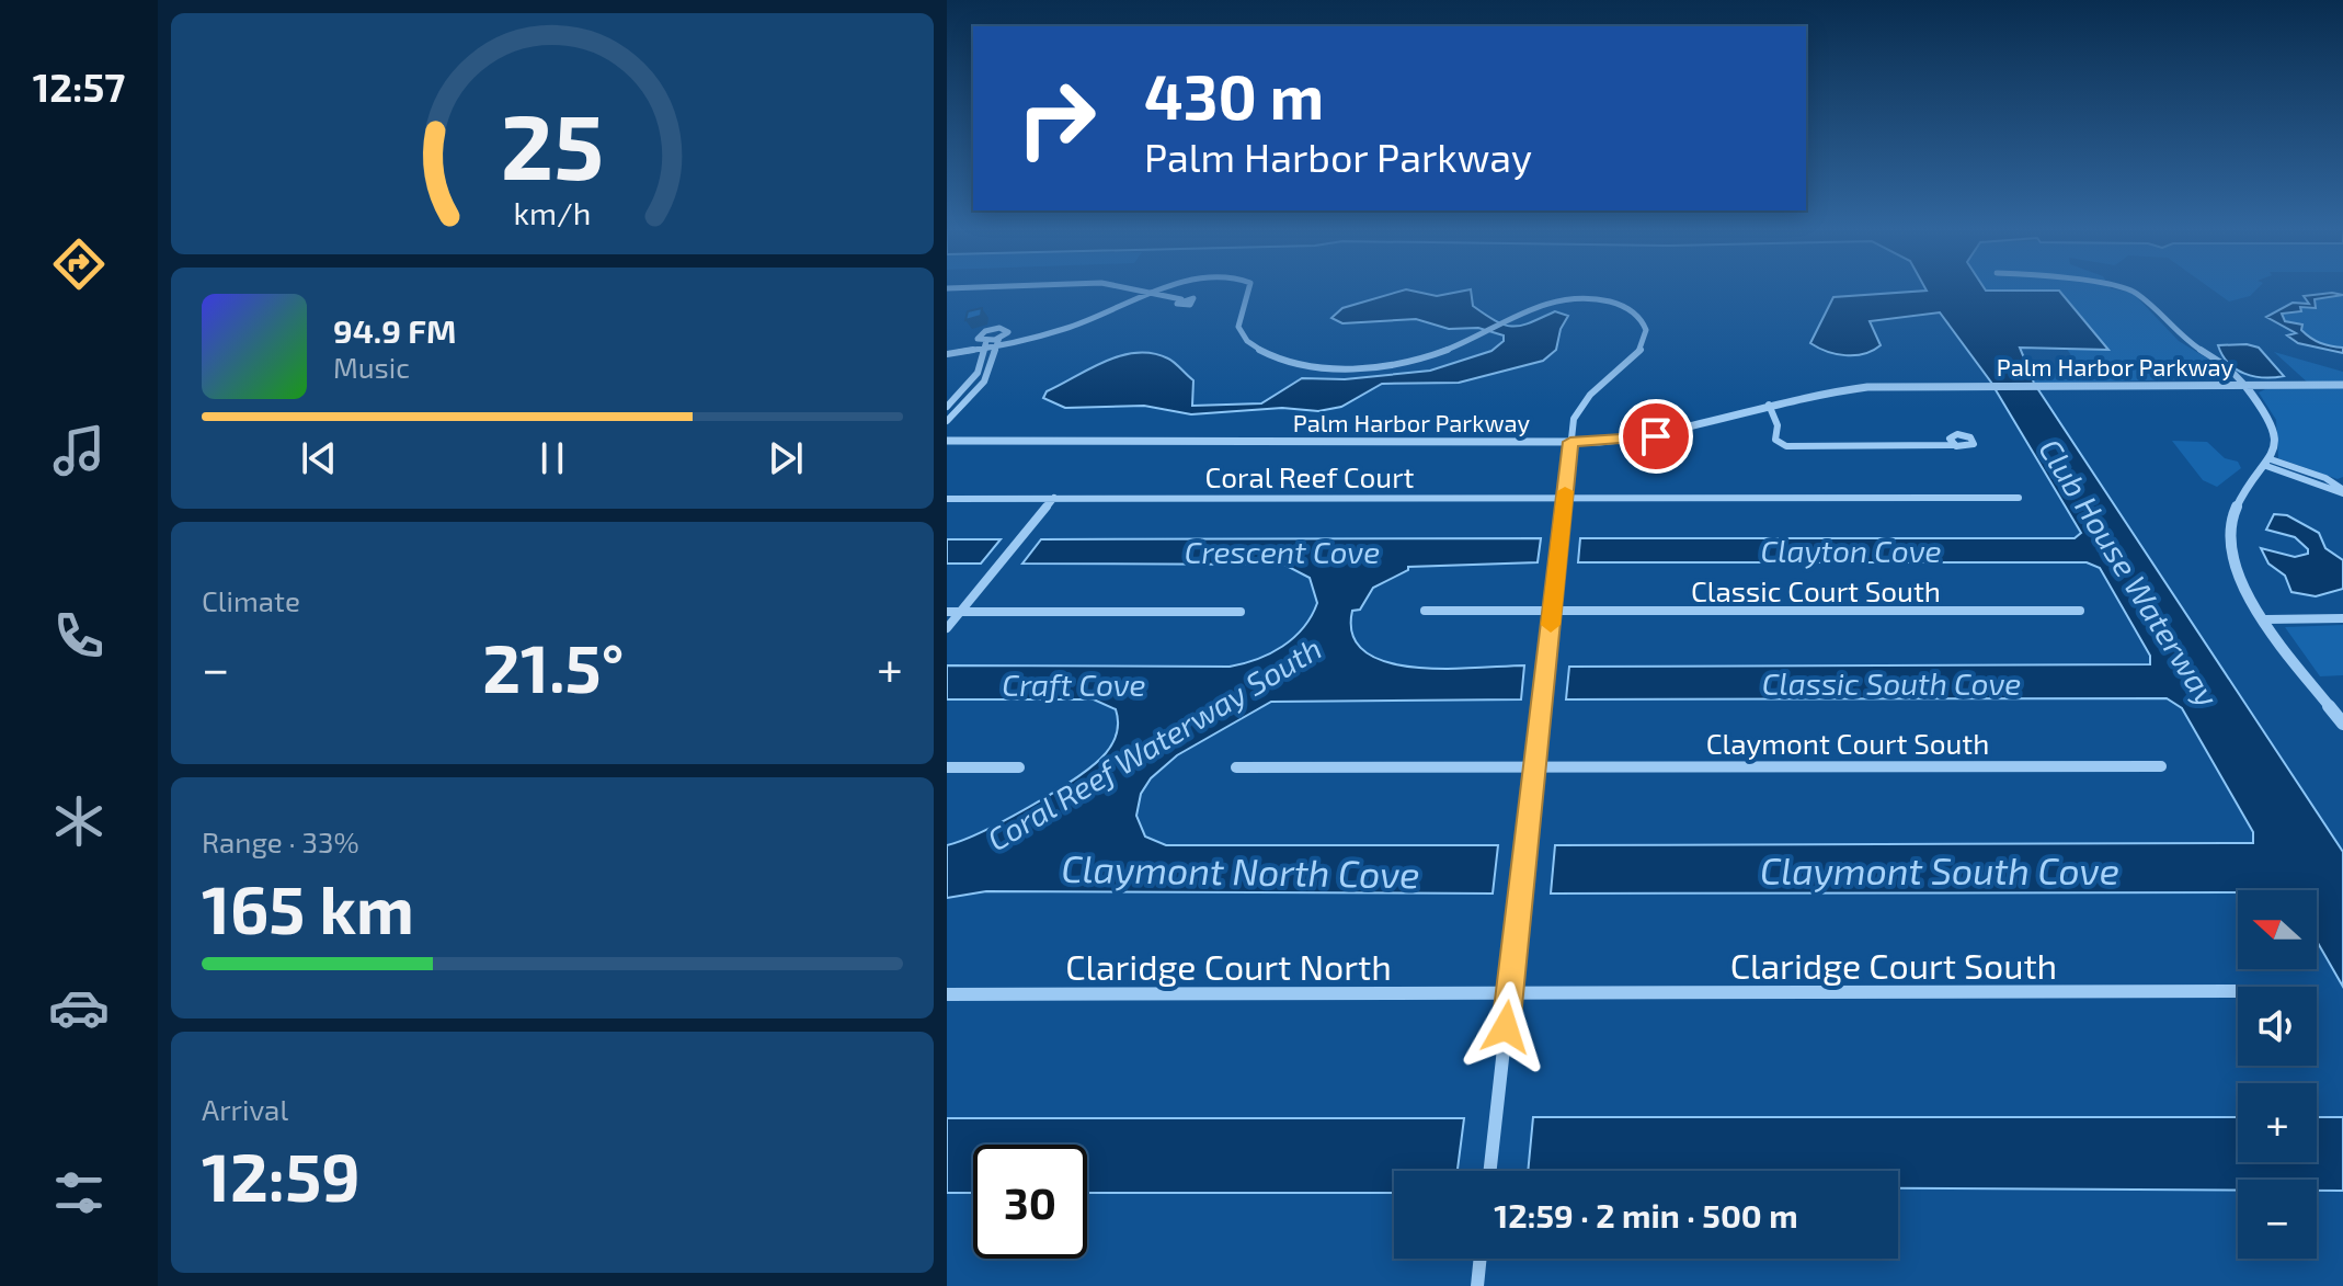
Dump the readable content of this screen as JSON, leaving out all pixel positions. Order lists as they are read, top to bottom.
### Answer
{
  "streets": {
    "street": [
      "Palm Harbor Parkway",
      "Coral Reef Court",
      "Classic Court South",
      "Claymont Court South",
      "Claridge Court South",
      "Claridge Court North"
    ]
  },
  "crossings": [
    ["Claridge Court South", "Claridge Court North"]
  ],
  "water": [
    "Clayton Cove",
    "Crescent Cove",
    "Club House Waterway",
    "Classic South Cove",
    "Craft Cove",
    "Coral Reef Waterway South",
    "Claymont South Cove",
    "Claymont North Cove"
  ],
  "north": "left",
  "page": {
    "tabs": "12:57",
    "turn": ["430 m", "Palm Harbor Parkway"],
    "song": ["94.9 FM", "Music"],
    "tile": [
      "Climate",
      ["Range · 33%", "165 km"],
      ["Arrival", "12:59"]
    ],
    "heat": ["−", "21.5°", "+"],
    "map_buttons": ["+", "−"],
    "limit": "30",
    "trip": "12:59 · 2 min · 500 m",
    "gauge": ["25", "km/h"]
  }
}
